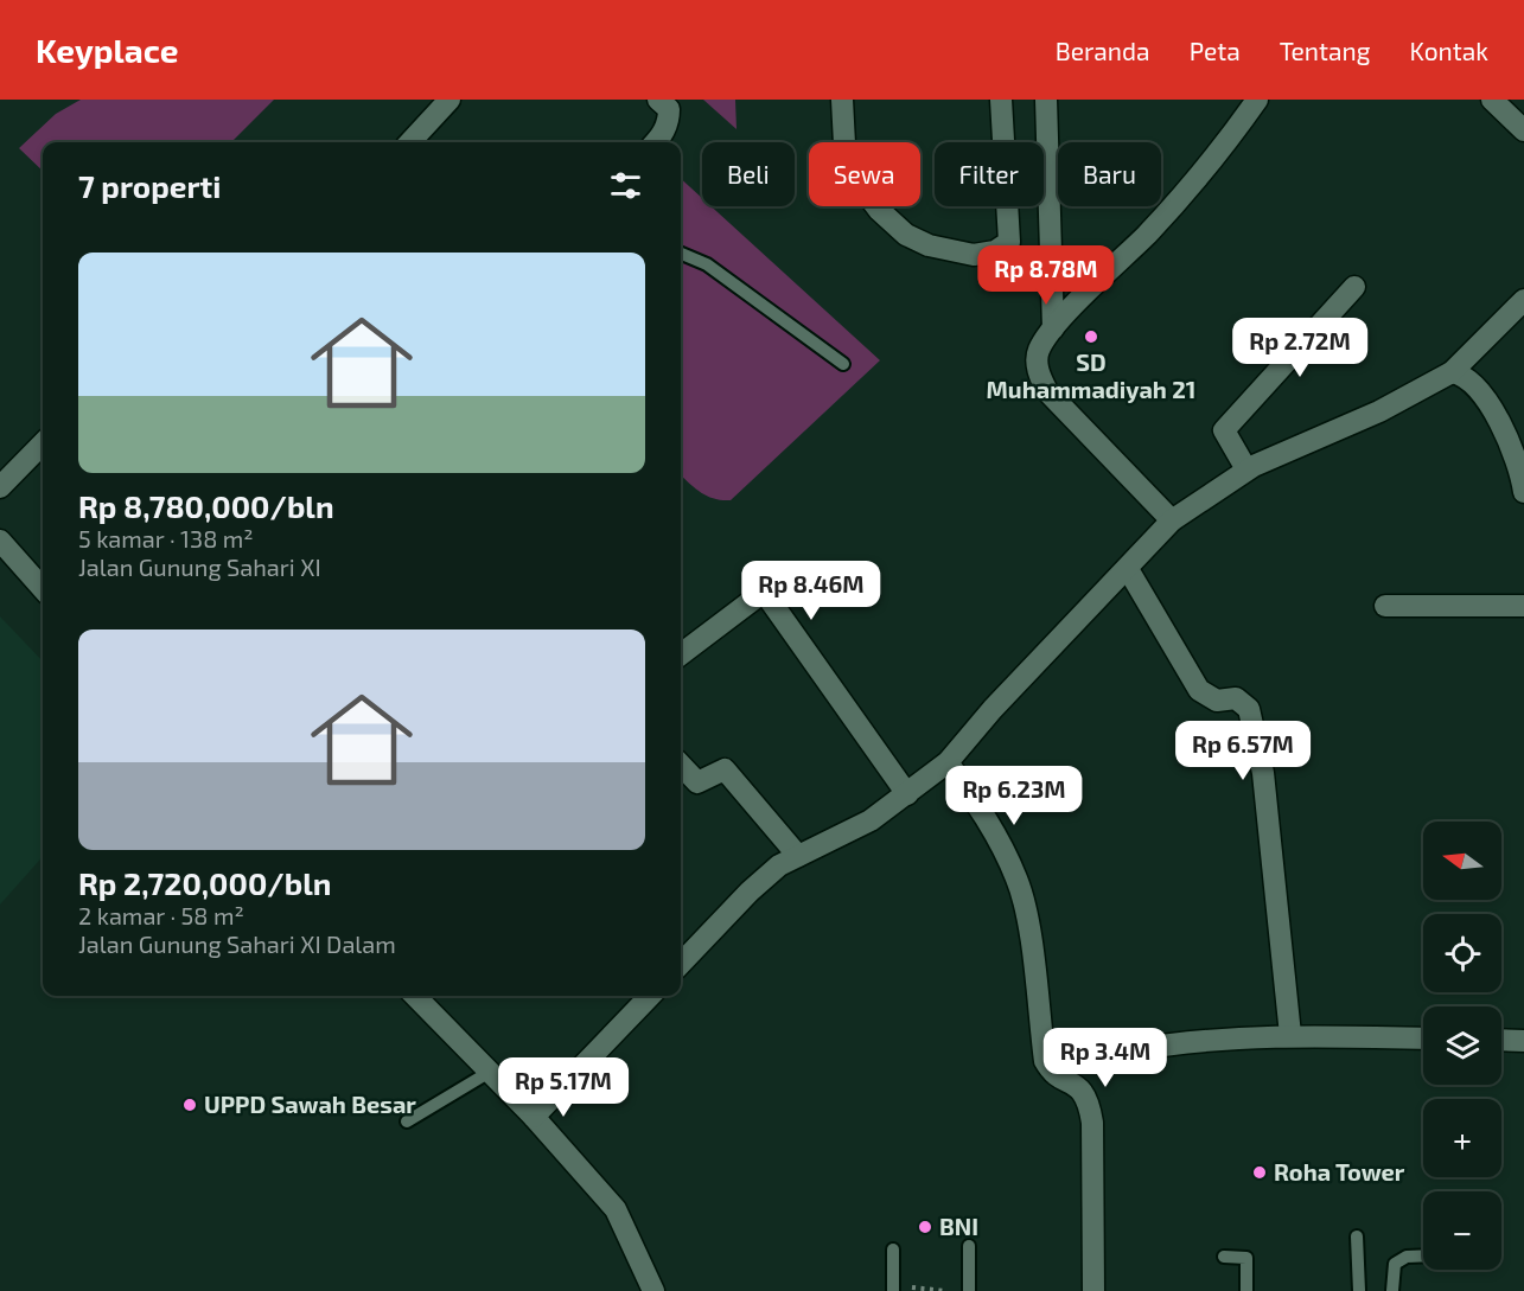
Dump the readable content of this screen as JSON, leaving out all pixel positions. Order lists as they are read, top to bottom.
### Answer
{
  "places": [
    "SD Muhammadiyah 21",
    "UPPD Sawah Besar",
    "Roha Tower",
    "BNI"
  ],
  "north": "left",
  "page": {
    "header": "Keyplace",
    "nav": [
      "Beranda",
      "Peta",
      "Tentang",
      "Kontak"
    ],
    "chip": [
      "Beli",
      "Sewa",
      "Filter",
      "Baru"
    ],
    "heading": "7 properti",
    "list": [
      {
        "name": "Rp 8,780,000/bln",
        "note": "5 kamar · 138 m² · Jalan Gunung Sahari XI"
      },
      {
        "name": "Rp 2,720,000/bln",
        "note": "2 kamar · 58 m² · Jalan Gunung Sahari XI Dalam"
      }
    ],
    "price": [
      "Rp 8.78M",
      "Rp 2.72M",
      "Rp 8.46M",
      "Rp 6.57M",
      "Rp 6.23M",
      "Rp 3.4M",
      "Rp 5.17M"
    ],
    "map_buttons": ["+", "−"]
  }
}
